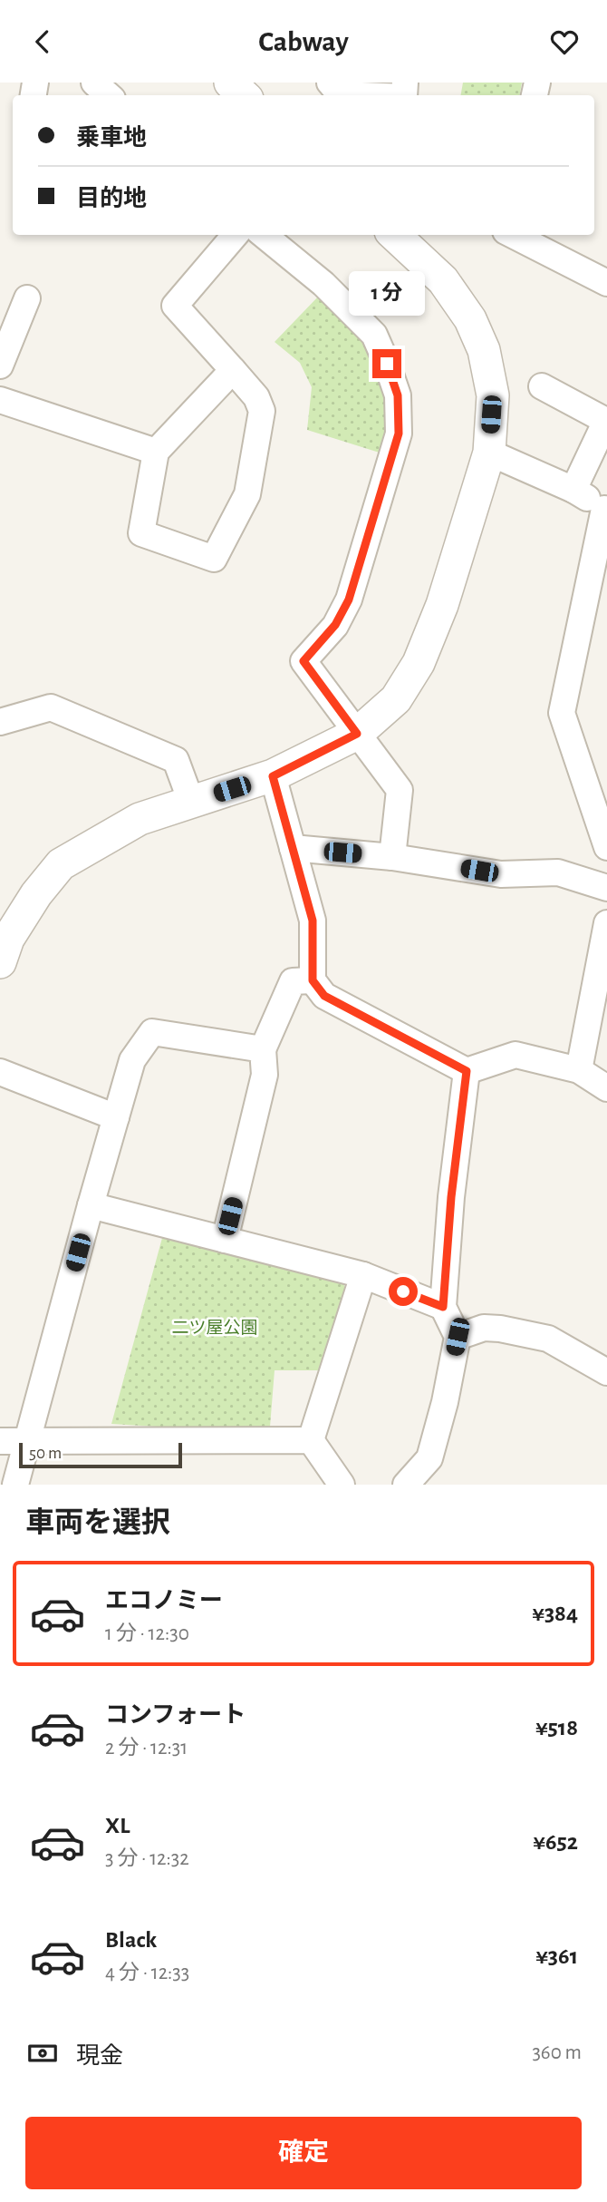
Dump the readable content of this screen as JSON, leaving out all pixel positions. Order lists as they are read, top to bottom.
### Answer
{
  "parks": ["二ツ屋公園"],
  "scale_bar": "50 m",
  "page": {
    "header": "Cabway",
    "banner": ["乗車地", "目的地"],
    "bubble": "1 分",
    "scale": "50 m",
    "heading": "車両を選択",
    "list": [
      {
        "name": "エコノミー",
        "note": "1 分 · 12:30",
        "value": "¥384"
      },
      {
        "name": "コンフォート",
        "note": "2 分 · 12:31",
        "value": "¥518"
      },
      {
        "name": "XL",
        "note": "3 分 · 12:32",
        "value": "¥652"
      },
      {
        "name": "Black",
        "note": "4 分 · 12:33",
        "value": "¥361"
      }
    ],
    "pay": ["現金", "360 m"],
    "buttons": "確定"
  }
}
